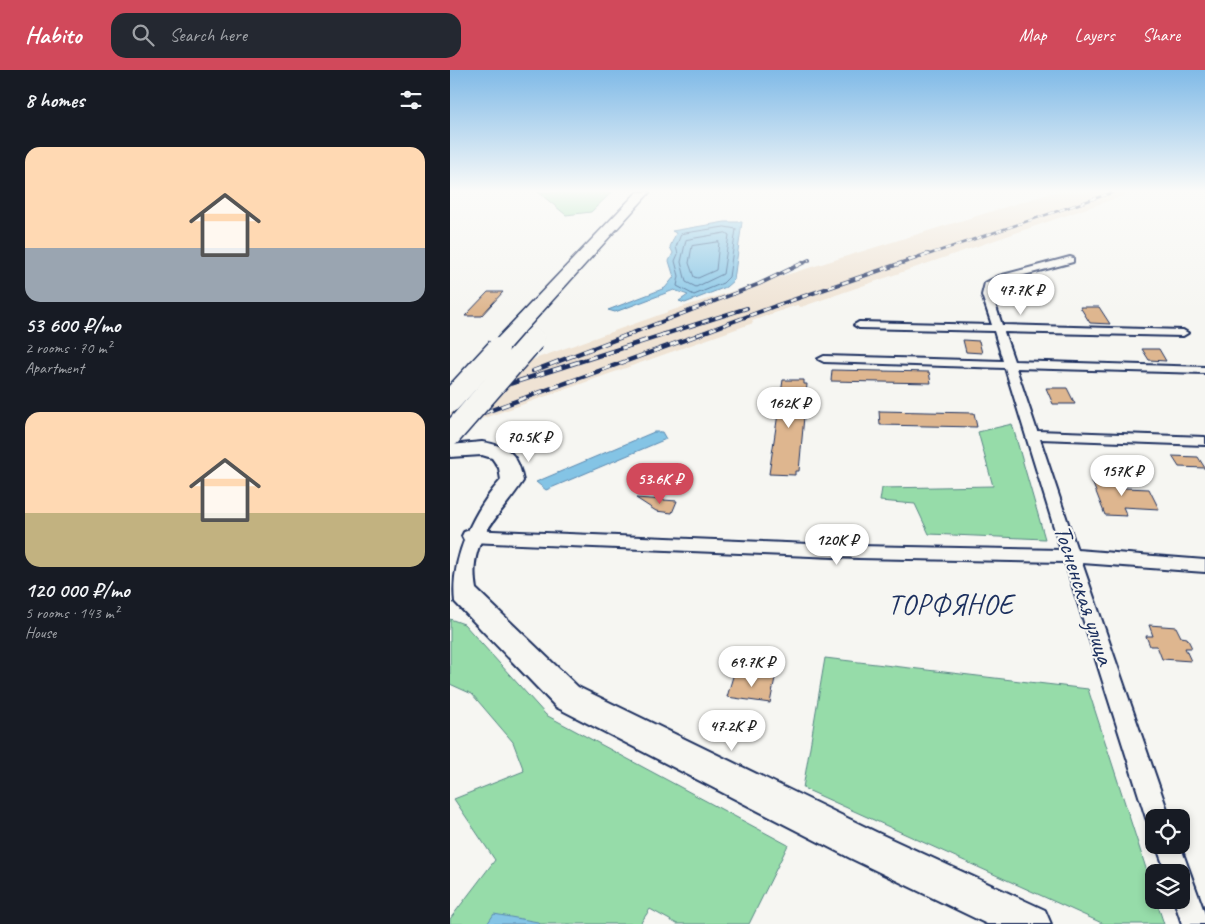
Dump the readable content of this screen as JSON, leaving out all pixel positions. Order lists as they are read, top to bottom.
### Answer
{
  "streets": {
    "street": ["Тосненская улица"]
  },
  "districts": ["ТОРФЯНОЕ"],
  "page": {
    "header": "Habito",
    "search": "Search here",
    "nav": ["Map", "Layers", "Share"],
    "heading": "8 homes",
    "list": [
      {
        "name": "53 600 ₽/mo",
        "note": "2 rooms · 70 m² · Apartment"
      },
      {
        "name": "120 000 ₽/mo",
        "note": "5 rooms · 143 m² · House"
      }
    ],
    "price": [
      "47.7K ₽",
      "162K ₽",
      "70.5K ₽",
      "157K ₽",
      "53.6K ₽",
      "120K ₽",
      "69.7K ₽",
      "47.2K ₽"
    ]
  }
}
